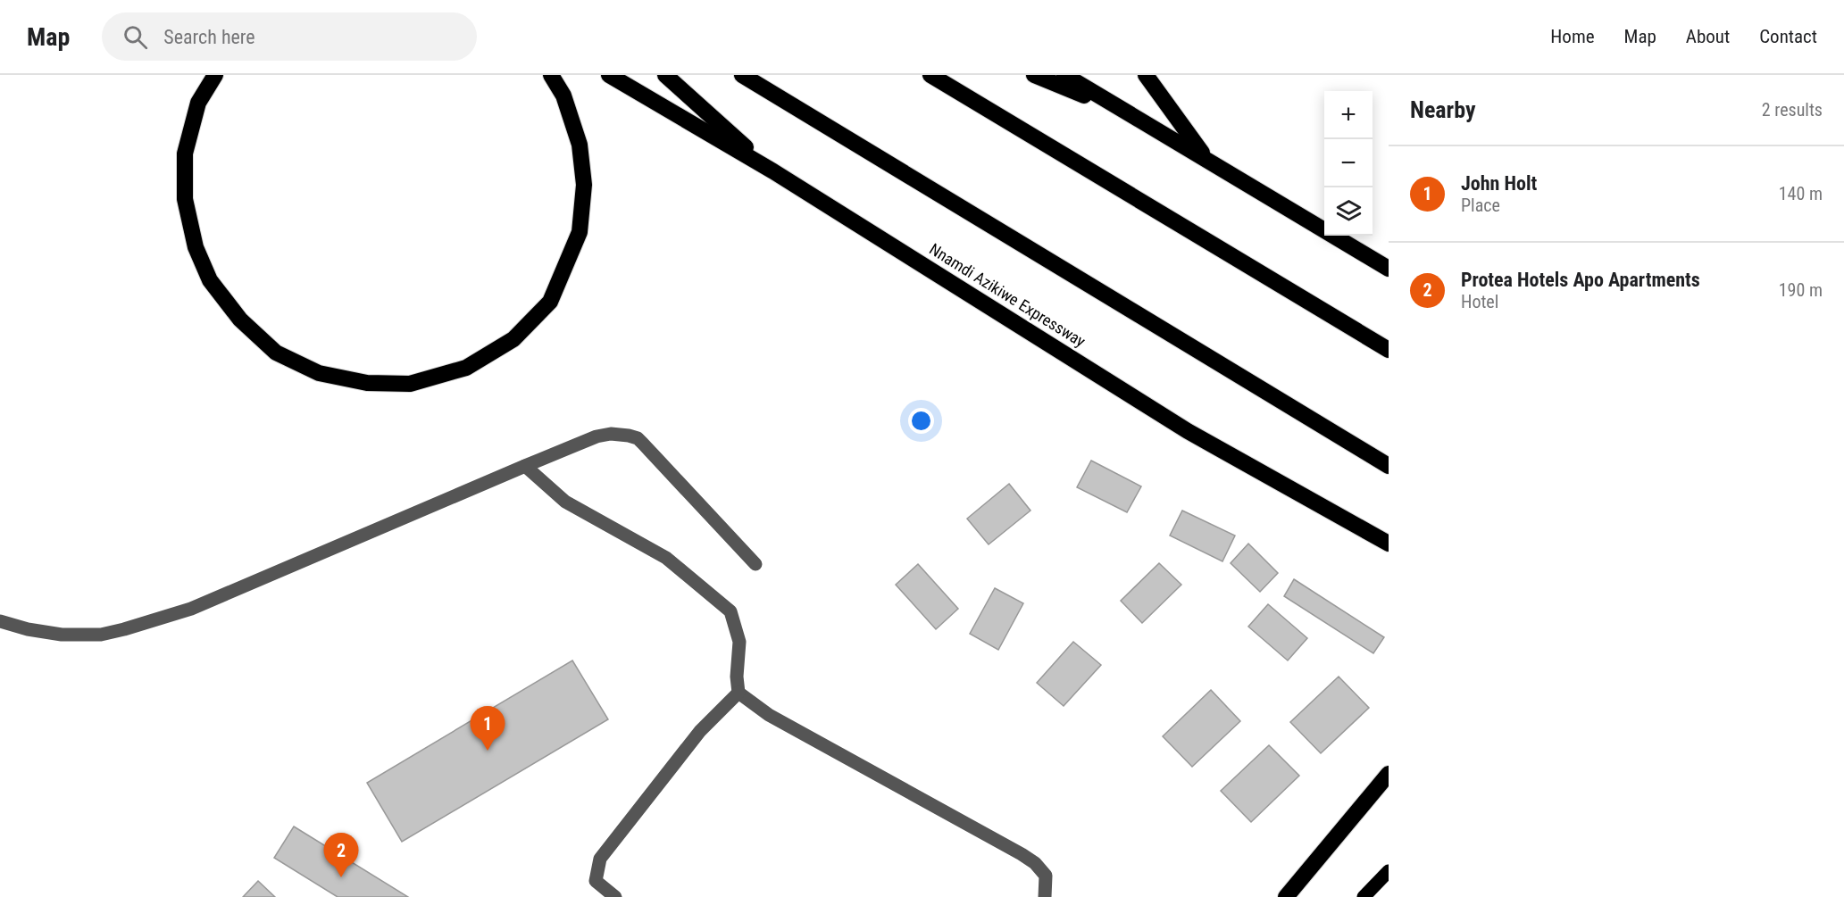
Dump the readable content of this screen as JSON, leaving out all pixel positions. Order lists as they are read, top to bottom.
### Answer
{
  "streets": {
    "highway": ["Nnamdi Azikiwe Expressway"]
  },
  "page": {
    "header": "Map",
    "search": "Search here",
    "nav": [
      "Home",
      "Map",
      "About",
      "Contact"
    ],
    "heading": ["Nearby", "2 results"],
    "map_buttons": ["+", "−"],
    "list": [
      {
        "mark": "1",
        "name": "John Holt",
        "note": "Place",
        "value": "140 m"
      },
      {
        "mark": "2",
        "name": "Protea Hotels Apo Apartments",
        "note": "Hotel",
        "value": "190 m"
      }
    ],
    "pins": ["1", "2"]
  }
}
